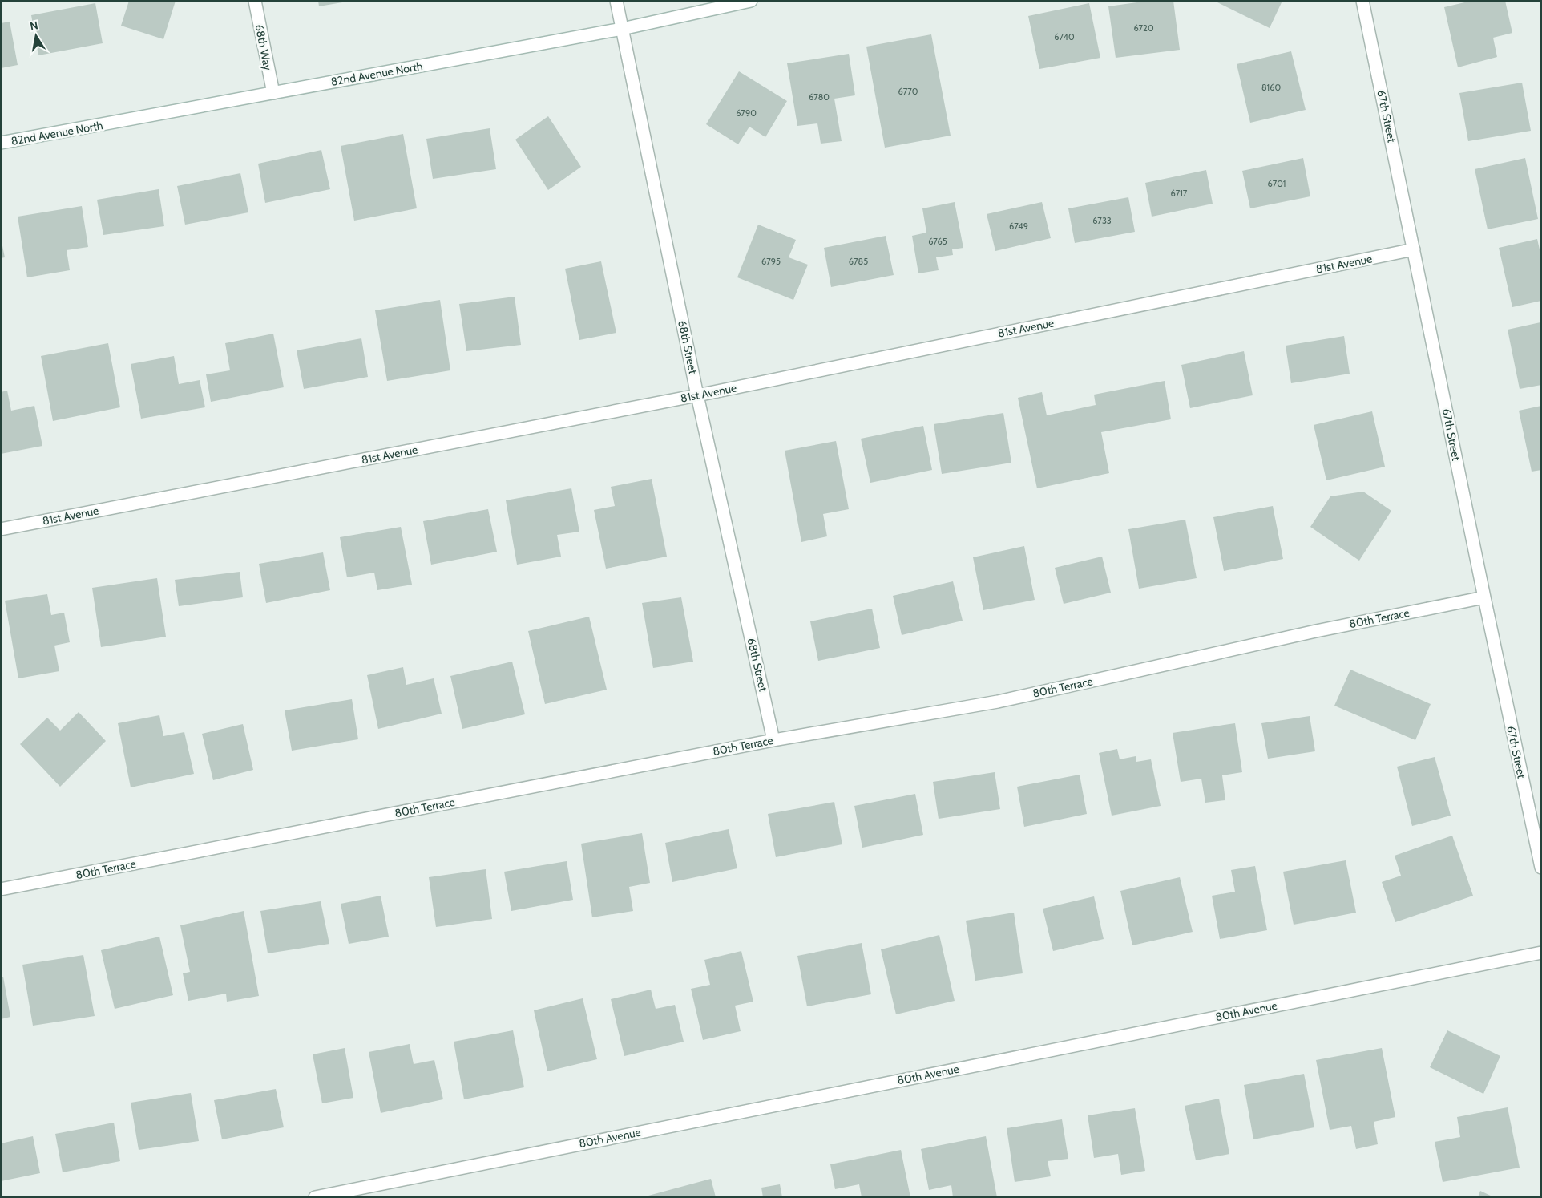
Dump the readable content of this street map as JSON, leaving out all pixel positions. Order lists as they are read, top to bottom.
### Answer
{
  "streets": {
    "street": [
      "68th Way",
      "82nd Avenue North",
      "67th Street",
      "81st Avenue",
      "68th Street",
      "80th Terrace",
      "80th Avenue"
    ]
  },
  "crossings": [
    ["68th Way", "82nd Avenue North"],
    ["82nd Avenue North", "68th Street"],
    ["67th Street", "81st Avenue"],
    ["67th Street", "80th Terrace"],
    ["81st Avenue", "68th Street"],
    ["68th Street", "80th Terrace"]
  ],
  "house_numbers": [
    "6720",
    "6740",
    "8160",
    "6770",
    "6780",
    "6790",
    "6701",
    "6717",
    "6733",
    "6749",
    "6765",
    "6795",
    "6785"
  ],
  "north": "top"
}
